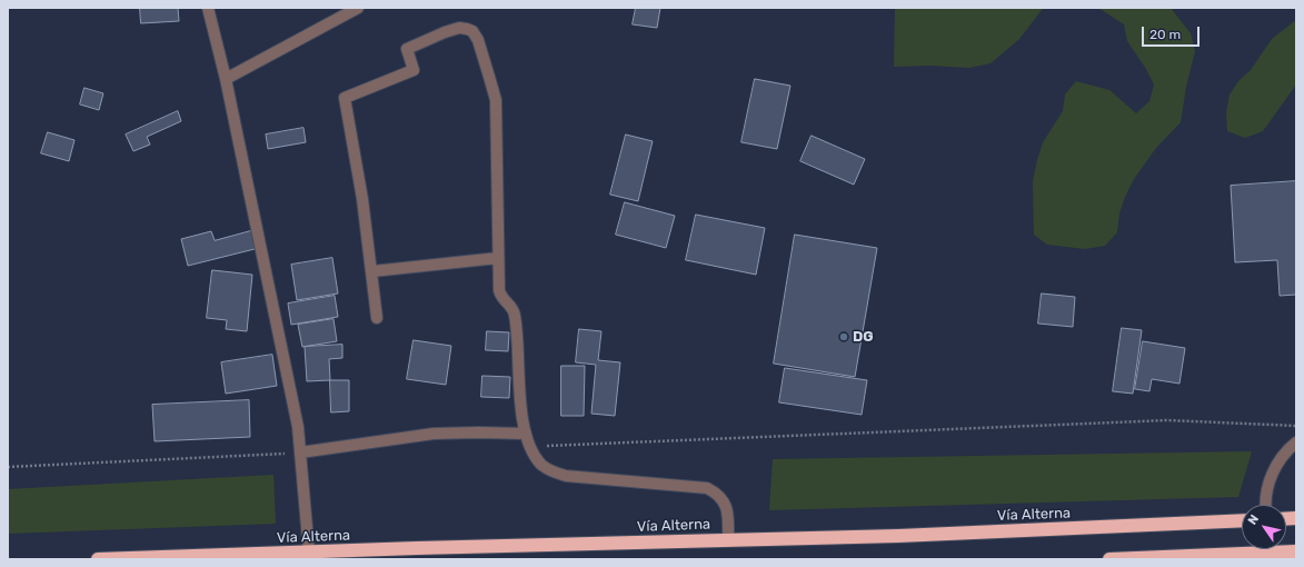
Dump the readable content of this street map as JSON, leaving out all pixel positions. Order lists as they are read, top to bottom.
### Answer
{
  "streets": {
    "highway": ["Vía Alterna"]
  },
  "places": ["DG"],
  "scale_bar": "20 m",
  "north": "top left"
}
